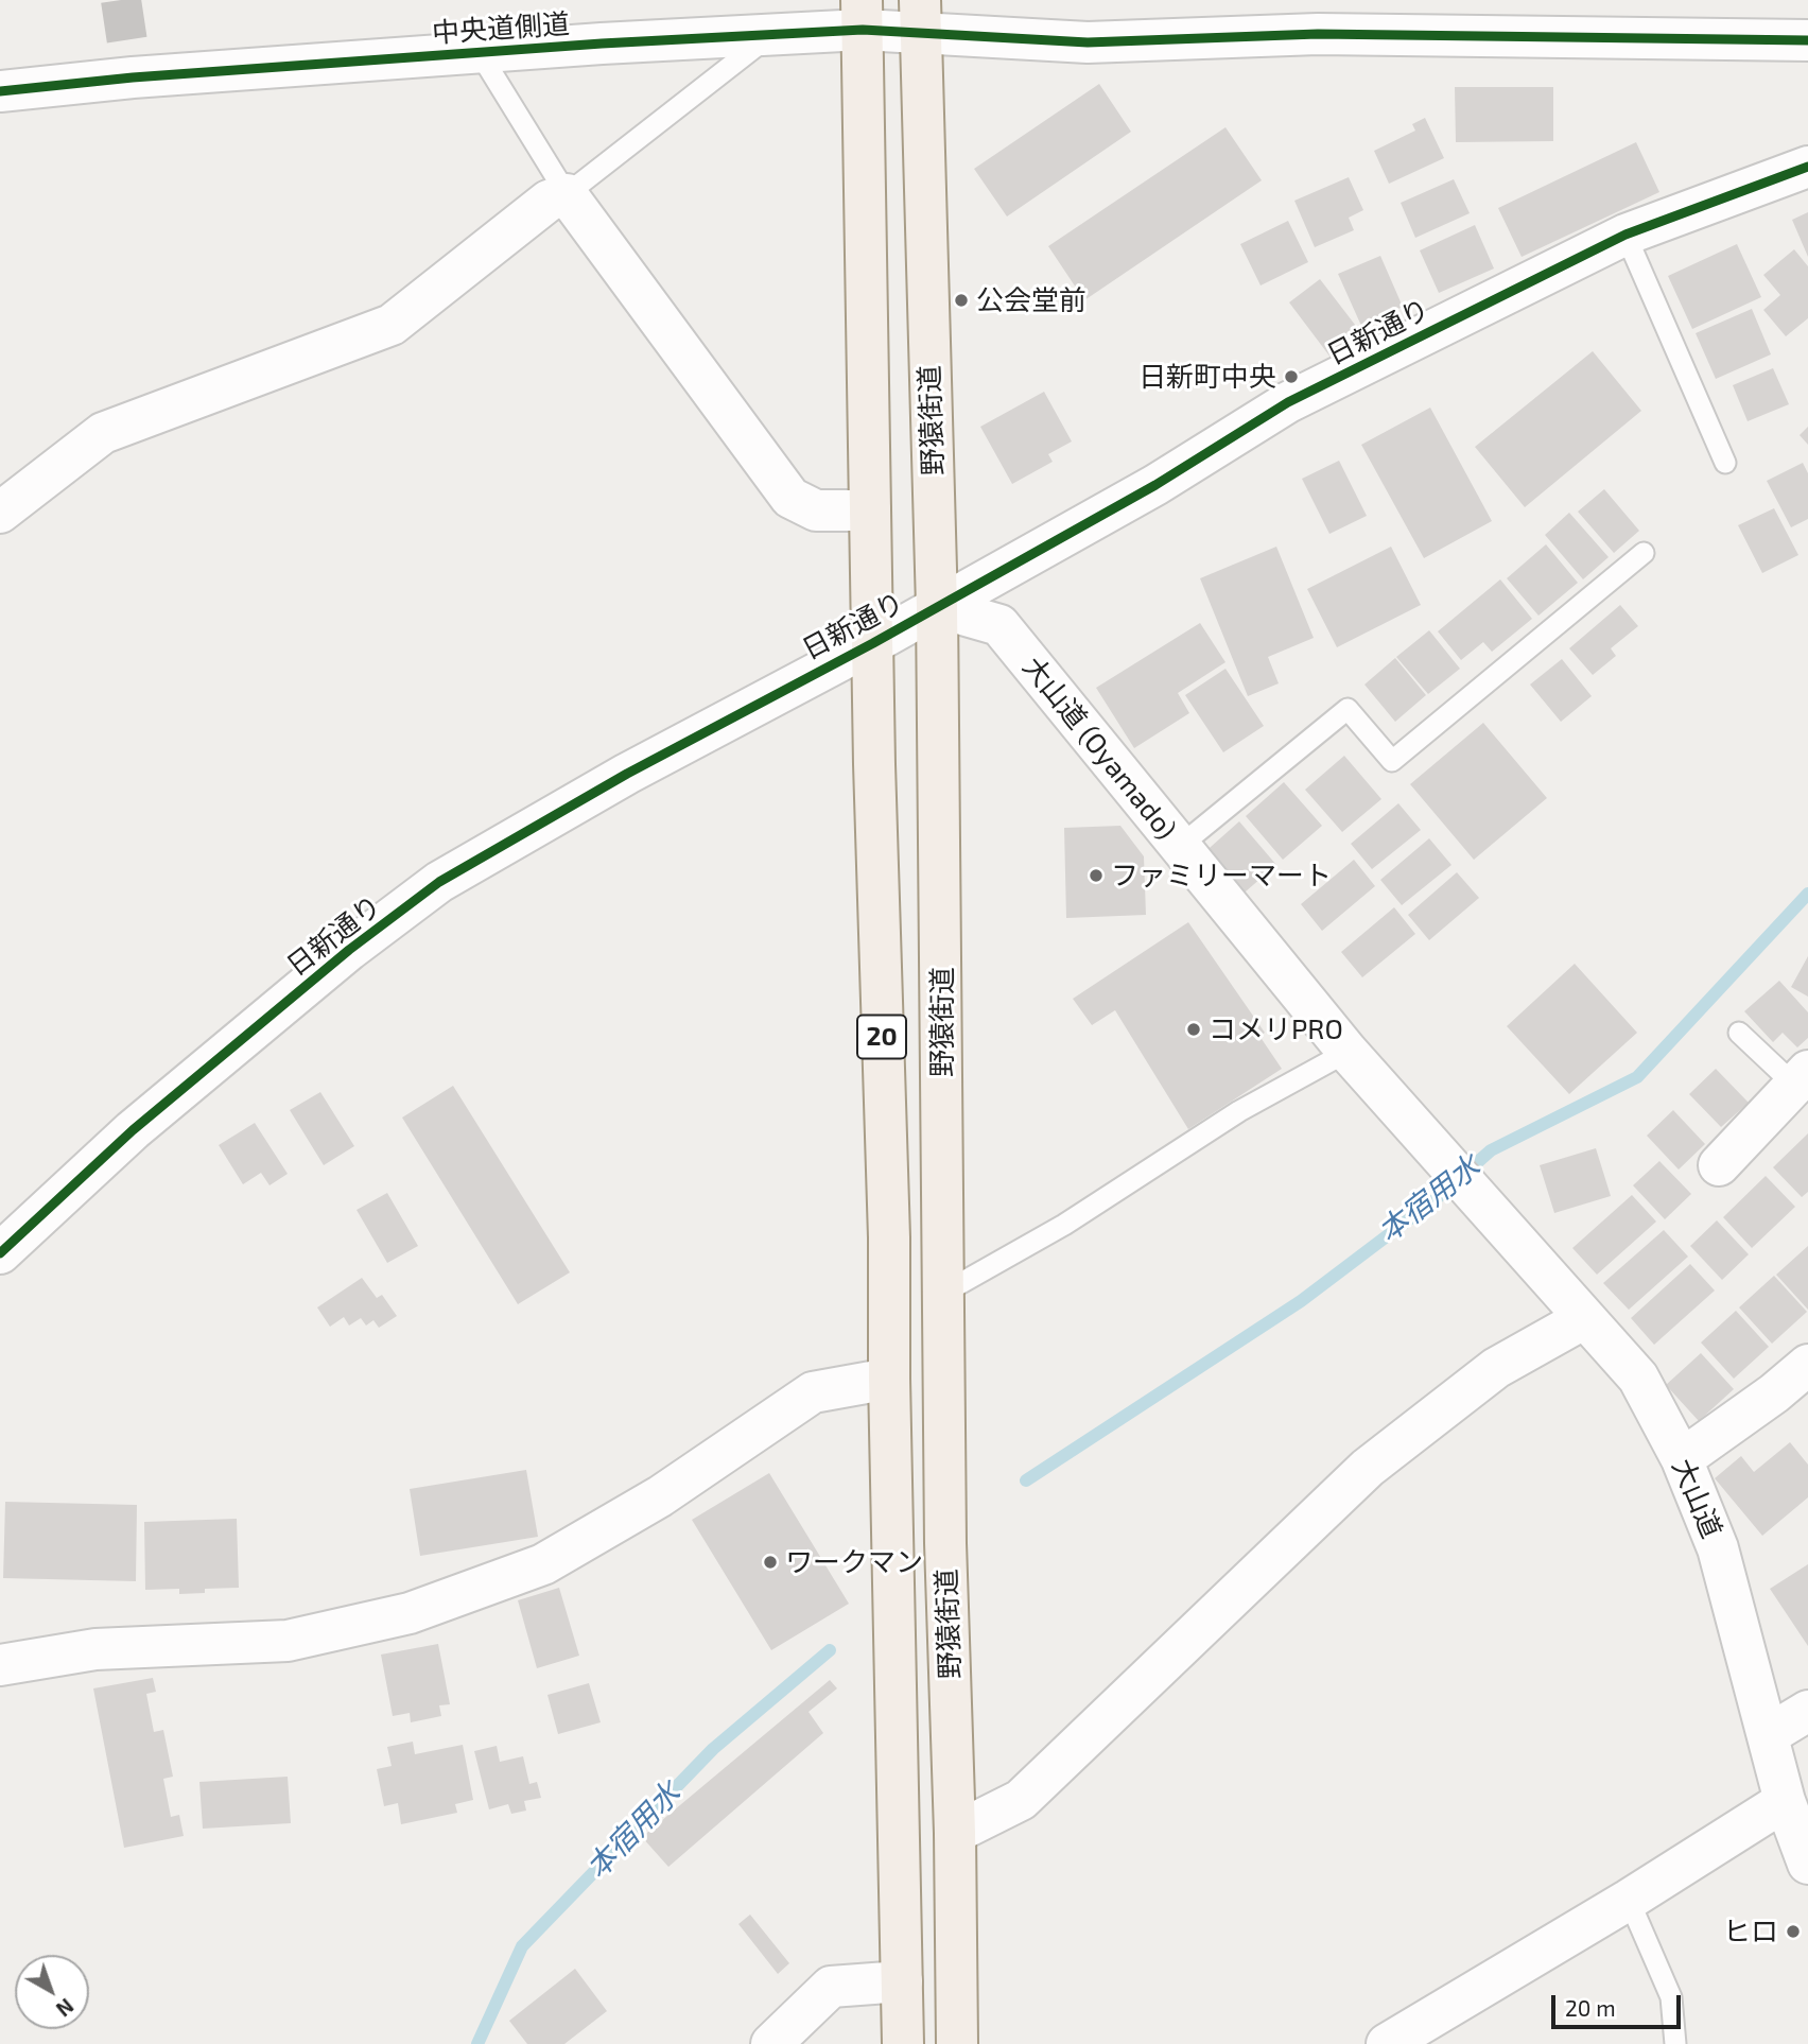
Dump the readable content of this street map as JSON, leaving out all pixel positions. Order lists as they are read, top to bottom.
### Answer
{
  "streets": {
    "main road": ["野猿街道", "20"],
    "street": [
      "中央道側道",
      "日新通り",
      "大山道 (Oyamado)",
      "大山道"
    ]
  },
  "crossings": [
    ["中央道側道", "野猿街道"],
    ["日新通り", "野猿街道"],
    ["日新通り", "大山道 (Oyamado)"],
    ["野猿街道", "大山道 (Oyamado)"],
    ["大山道 (Oyamado)", "大山道"]
  ],
  "water": ["本宿用水"],
  "places": [
    "公会堂前",
    "日新町中央",
    "ファミリーマート",
    "コメリPRO",
    "ワークマン",
    "ヒロ"
  ],
  "scale_bar": "20 m",
  "north": "bottom right"
}
